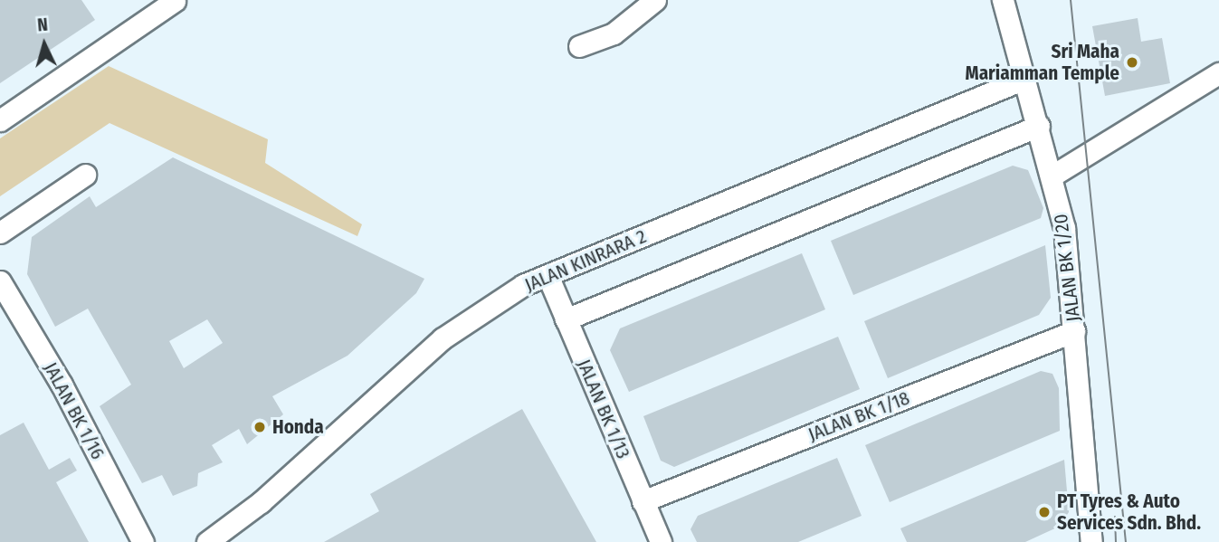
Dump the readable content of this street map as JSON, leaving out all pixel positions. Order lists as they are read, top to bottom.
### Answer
{
  "streets": {
    "street": [
      "JALAN KINRARA 2",
      "JALAN BK 1/20",
      "JALAN BK 1/13",
      "JALAN BK 1/16",
      "JALAN BK 1/18"
    ]
  },
  "crossings": [
    ["JALAN KINRARA 2", "JALAN BK 1/20"],
    ["JALAN KINRARA 2", "JALAN BK 1/13"],
    ["JALAN BK 1/20", "JALAN BK 1/18"],
    ["JALAN BK 1/13", "JALAN BK 1/18"]
  ],
  "places": ["Sri Maha Mariamman Temple", "Honda", "PT Tyres & Auto Services Sdn. Bhd."],
  "north": "top"
}
